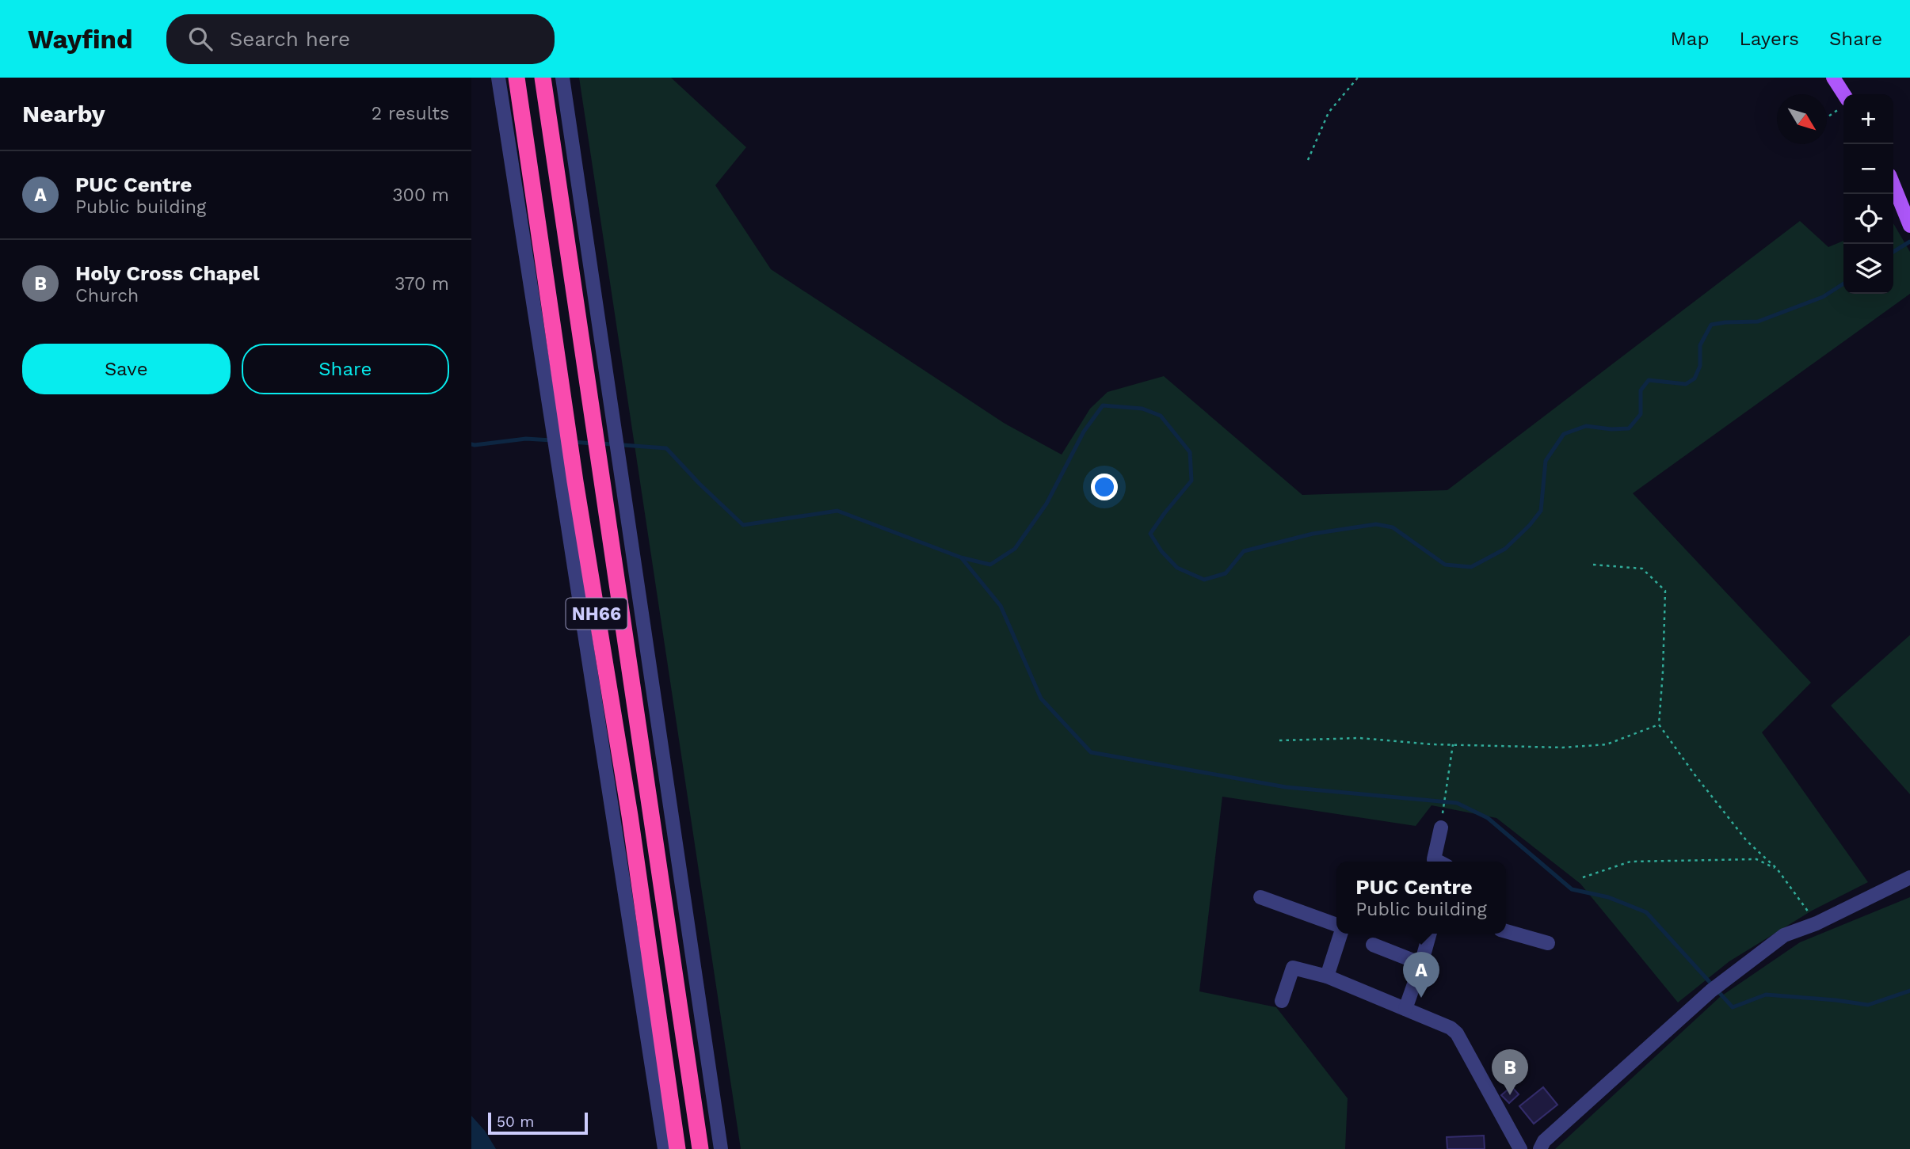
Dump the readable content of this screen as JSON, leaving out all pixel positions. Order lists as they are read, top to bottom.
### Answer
{
  "streets": {
    "highway": ["NH66"]
  },
  "scale_bar": "50 m",
  "north": "bottom right",
  "page": {
    "header": "Wayfind",
    "search": "Search here",
    "nav": ["Map", "Layers", "Share"],
    "heading": ["Nearby", "2 results"],
    "map_buttons": ["+", "−"],
    "list": [
      {
        "mark": "A",
        "name": "PUC Centre",
        "note": "Public building",
        "value": "300 m"
      },
      {
        "mark": "B",
        "name": "Holy Cross Chapel",
        "note": "Church",
        "value": "370 m"
      }
    ],
    "buttons": ["Save", "Share"],
    "popup": ["PUC Centre", "Public building"],
    "pins": ["A", "B"],
    "scale": "50 m"
  }
}
